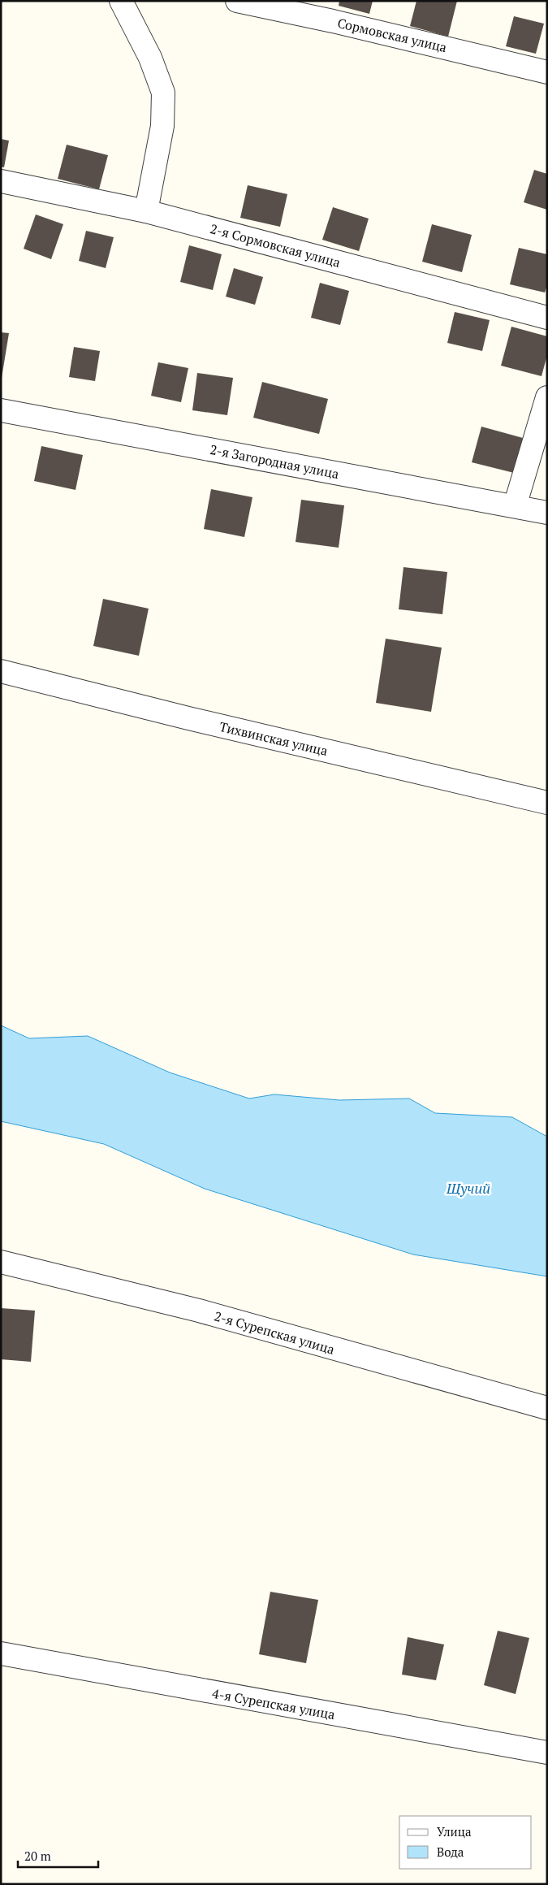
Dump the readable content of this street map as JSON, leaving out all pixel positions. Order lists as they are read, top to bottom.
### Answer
{
  "streets": {
    "street": [
      "Сормовская улица",
      "2-я Сормовская улица",
      "2-я Загородная улица",
      "Тихвинская улица",
      "2-я Сурепская улица",
      "4-я Сурепская улица"
    ]
  },
  "water": ["Щучий"],
  "legend": ["Улица", "Вода"],
  "scale_bar": "20 m"
}
